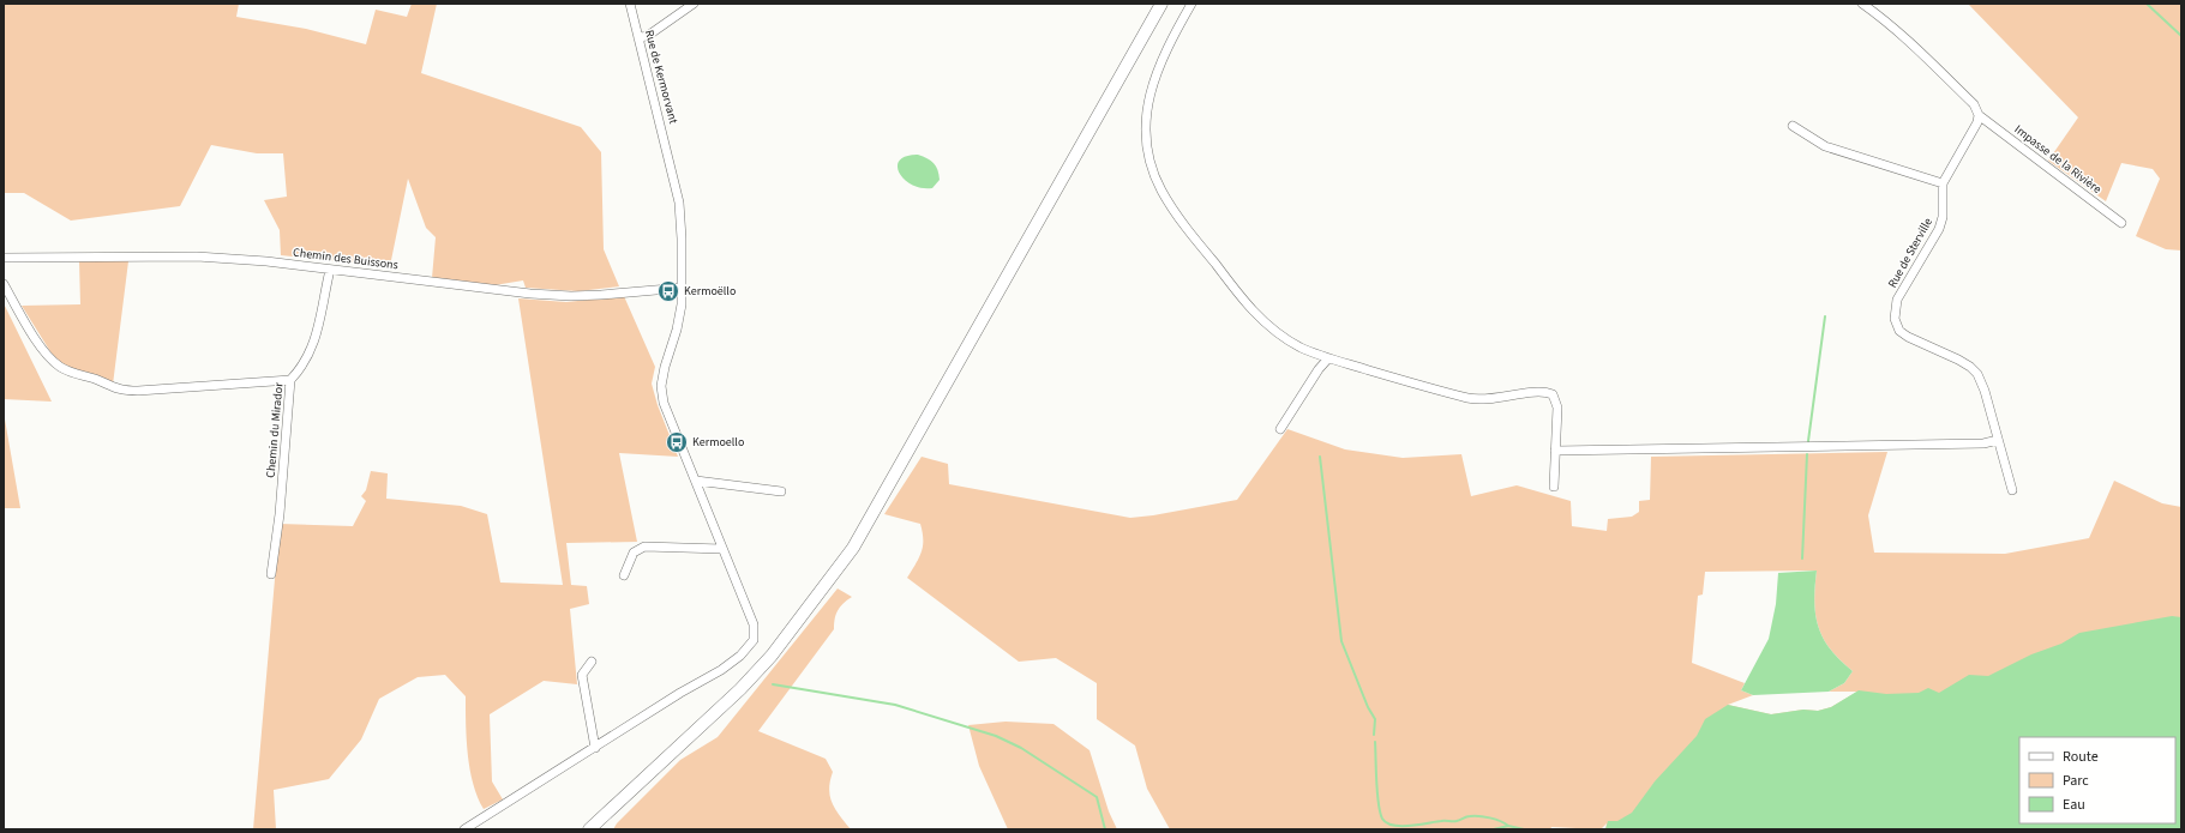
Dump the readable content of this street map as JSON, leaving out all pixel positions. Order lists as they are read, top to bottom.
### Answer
{
  "streets": {
    "street": [
      "Rue de Kermorvant",
      "Impasse de la Rivière",
      "Rue de Sterville",
      "Chemin des Buissons",
      "Chemin du Mirador"
    ]
  },
  "crossings": [
    ["Rue de Kermorvant", "Chemin des Buissons"],
    ["Impasse de la Rivière", "Rue de Sterville"],
    ["Chemin des Buissons", "Chemin du Mirador"]
  ],
  "places": {
    "bus stop": ["Kermoëllo", "Kermoello"]
  },
  "legend": ["Route", "Parc", "Eau"]
}
